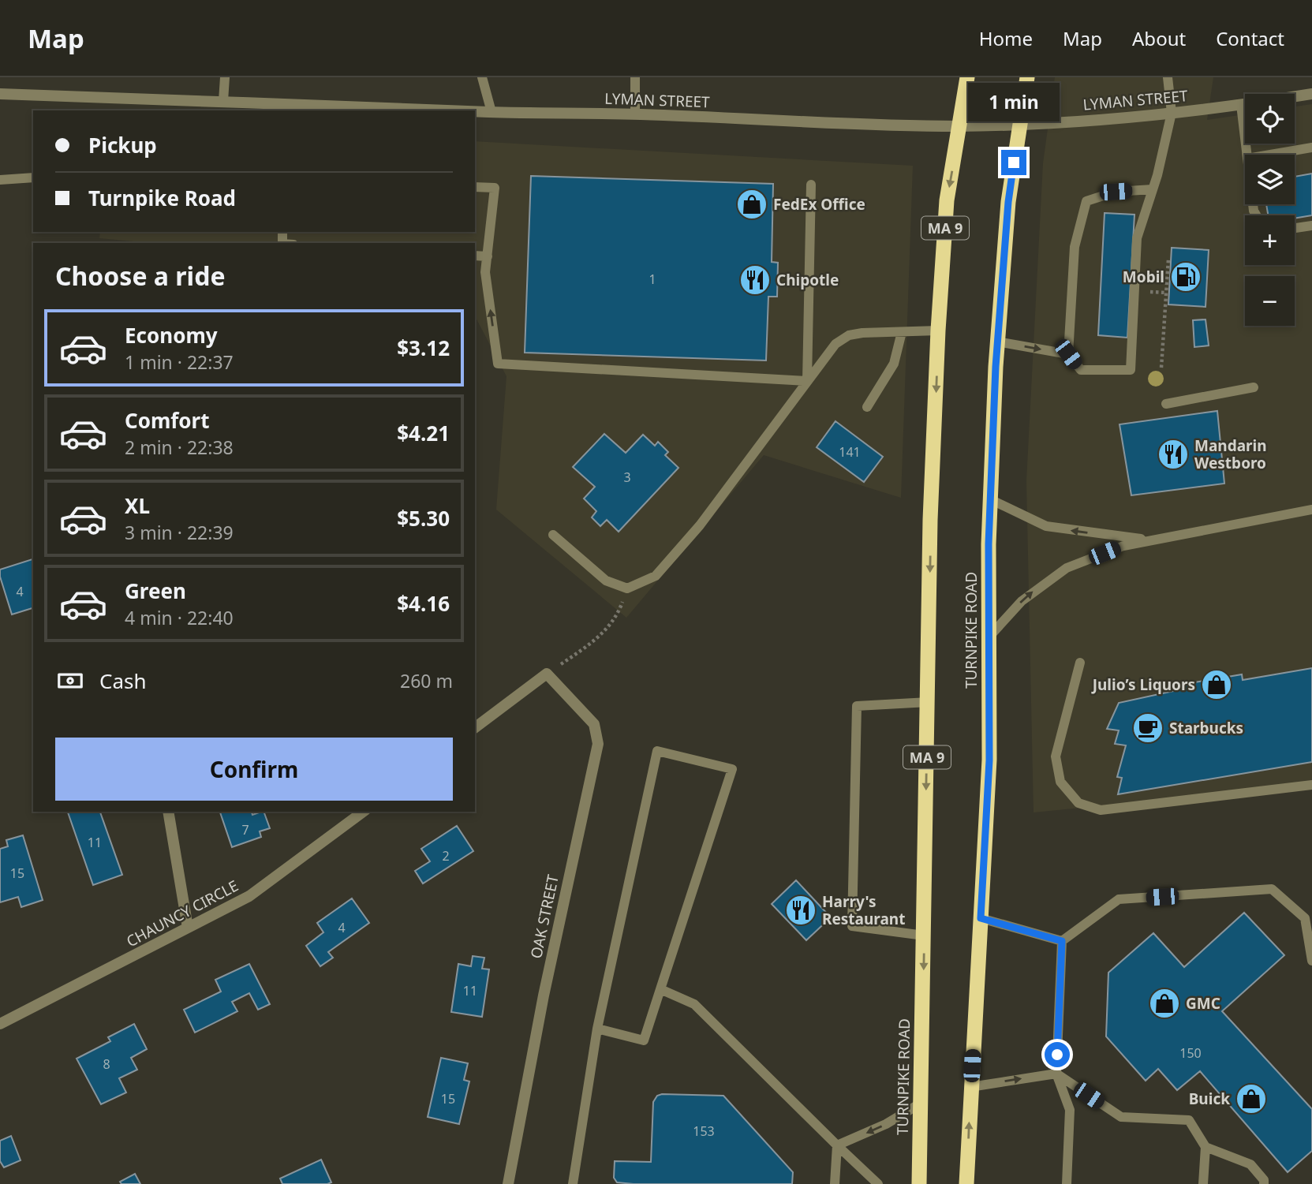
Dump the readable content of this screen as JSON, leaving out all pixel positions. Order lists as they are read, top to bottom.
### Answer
{
  "streets": {
    "highway": ["MA 9", "TURNPIKE ROAD"],
    "street": ["LYMAN STREET", "CHAUNCY CIRCLE", "OAK STREET"]
  },
  "crossings": [
    ["LYMAN STREET", "TURNPIKE ROAD"]
  ],
  "places": {
    "shop": [
      "FedEx Office",
      "Julio’s Liquors",
      "GMC",
      "Buick"
    ],
    "fuel station": ["Mobil"],
    "restaurant": ["Chipotle", "Mandarin Westboro", "Harry's Restaurant"],
    "cafe": ["Starbucks"]
  },
  "house_numbers": [
    "1",
    "141",
    "3",
    "4",
    "7",
    "11",
    "2",
    "15",
    "4",
    "11",
    "150",
    "8",
    "15",
    "153"
  ],
  "page": {
    "header": "Map",
    "nav": [
      "Home",
      "Map",
      "About",
      "Contact"
    ],
    "bubble": "1 min",
    "map_buttons": ["+", "−"],
    "banner": ["Pickup", "Turnpike Road"],
    "heading": "Choose a ride",
    "list": [
      {
        "name": "Economy",
        "note": "1 min · 22:37",
        "value": "$3.12"
      },
      {
        "name": "Comfort",
        "note": "2 min · 22:38",
        "value": "$4.21"
      },
      {
        "name": "XL",
        "note": "3 min · 22:39",
        "value": "$5.30"
      },
      {
        "name": "Green",
        "note": "4 min · 22:40",
        "value": "$4.16"
      }
    ],
    "pay": ["Cash", "260 m"],
    "buttons": "Confirm"
  }
}
